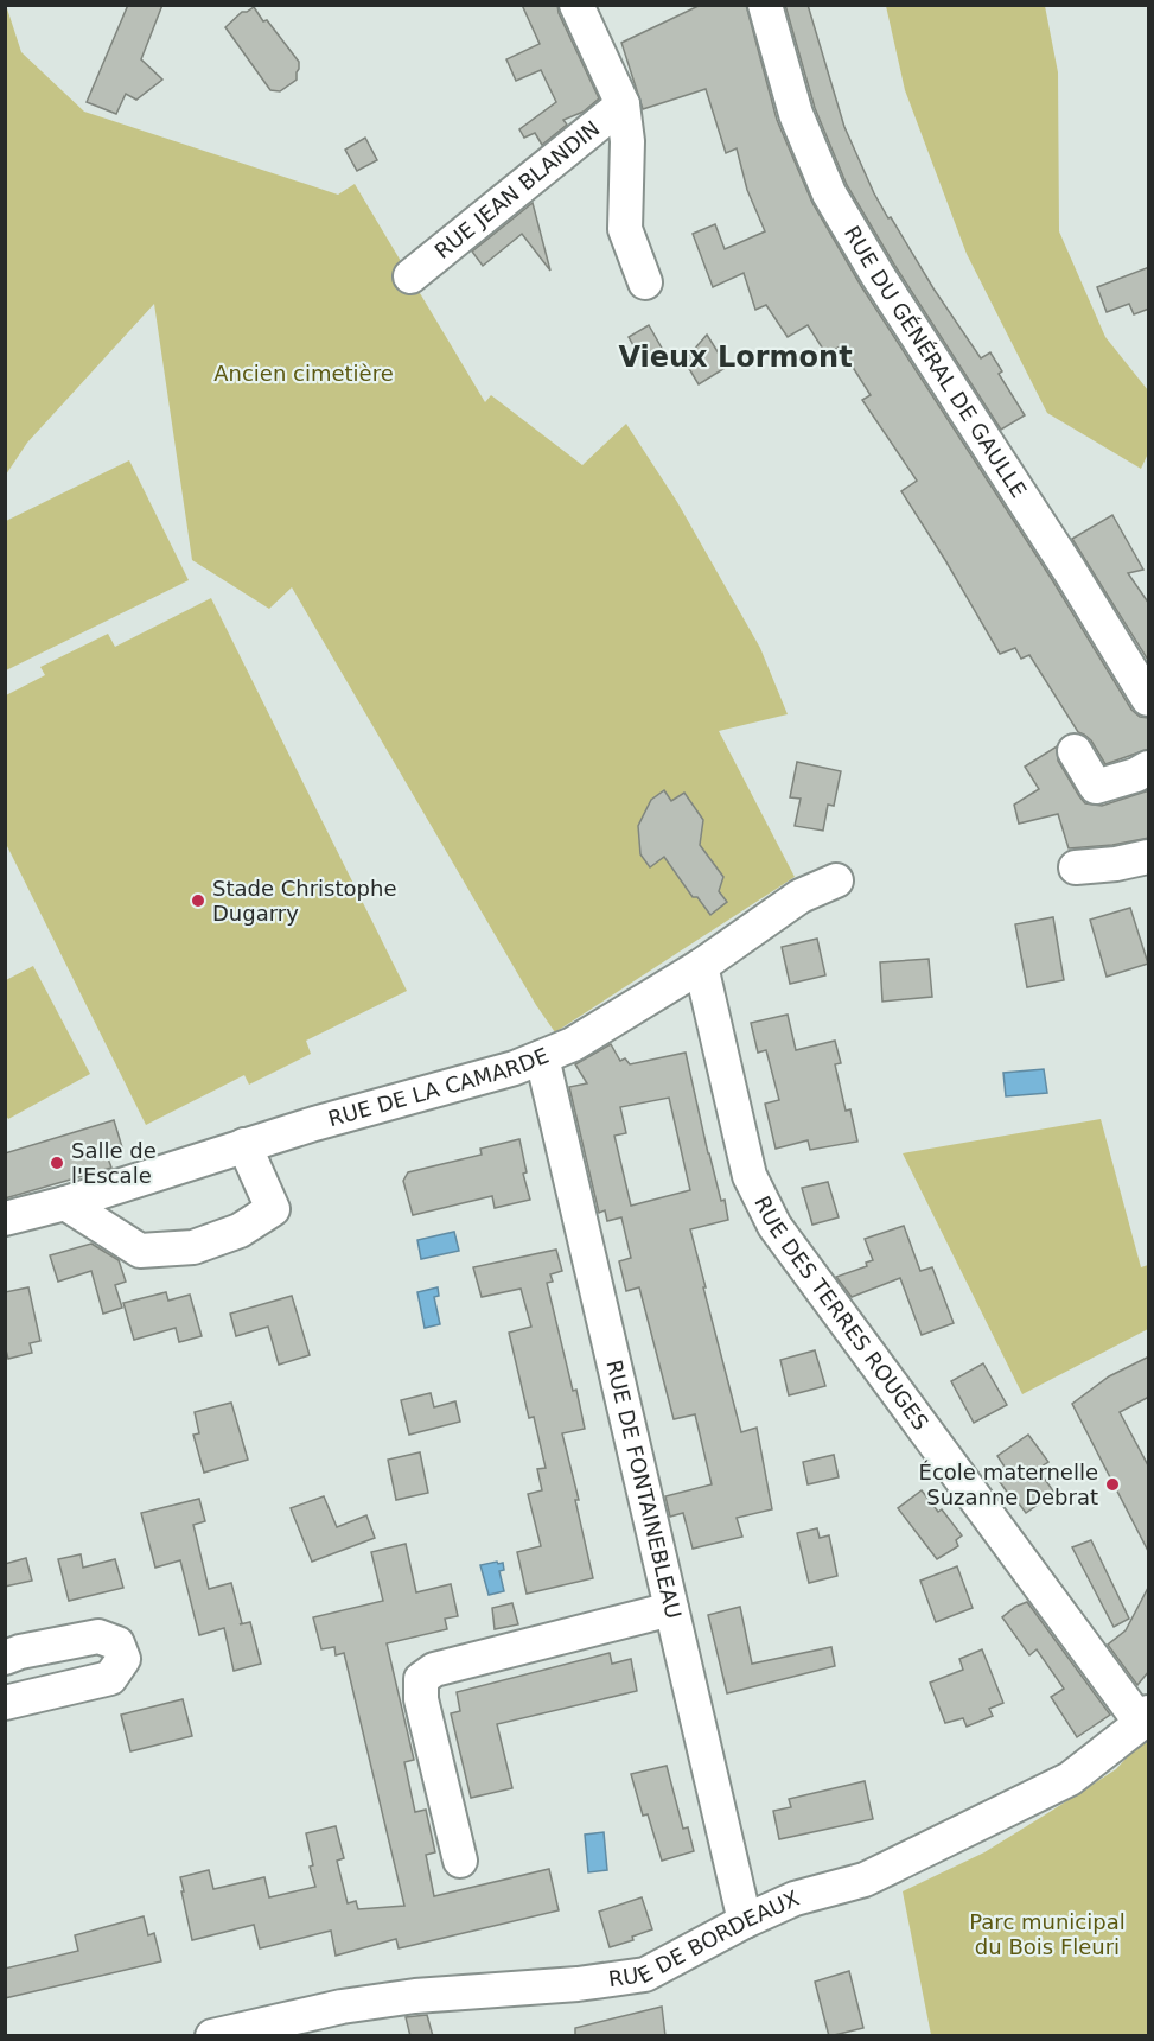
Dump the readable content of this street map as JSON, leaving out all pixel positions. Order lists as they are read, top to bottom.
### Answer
{
  "streets": {
    "street": [
      "RUE JEAN BLANDIN",
      "RUE DU GÉNÉRAL DE GAULLE",
      "RUE DE LA CAMARDE",
      "RUE DES TERRES ROUGES",
      "RUE DE FONTAINEBLEAU",
      "RUE DE BORDEAUX"
    ]
  },
  "crossings": [
    ["RUE DE LA CAMARDE", "RUE DES TERRES ROUGES"],
    ["RUE DE LA CAMARDE", "RUE DE FONTAINEBLEAU"],
    ["RUE DES TERRES ROUGES", "RUE DE BORDEAUX"],
    ["RUE DE FONTAINEBLEAU", "RUE DE BORDEAUX"]
  ],
  "districts": ["Vieux Lormont"],
  "parks": ["Ancien cimetière", "Parc municipal du Bois Fleuri"],
  "places": ["Stade Christophe Dugarry", "Salle de l'Escale", "École maternelle Suzanne Debrat"]
}
